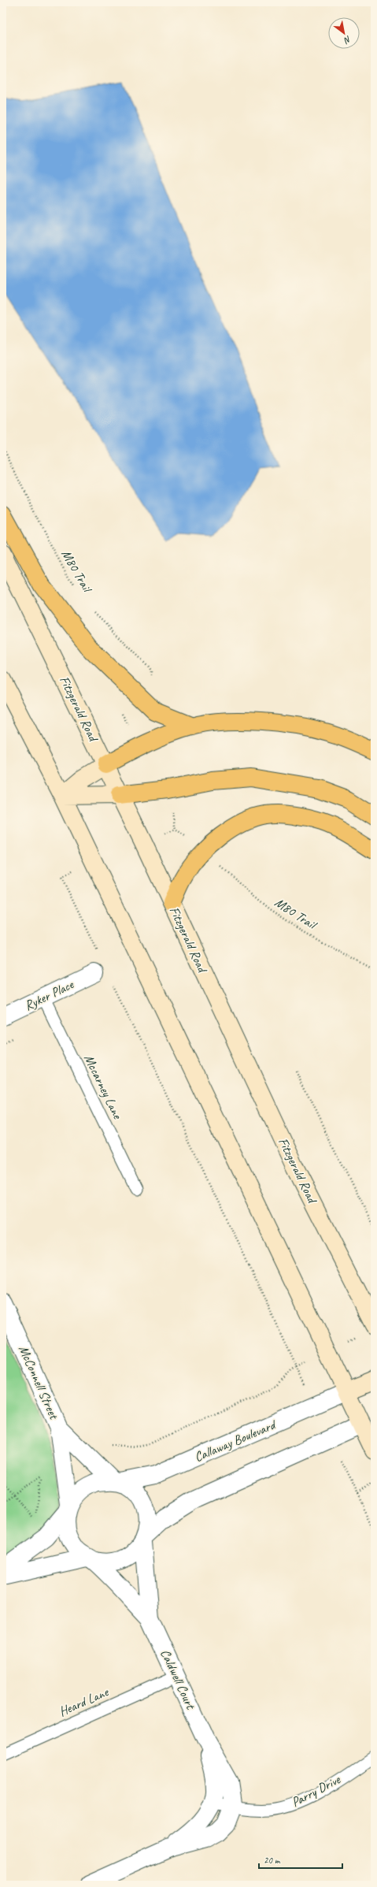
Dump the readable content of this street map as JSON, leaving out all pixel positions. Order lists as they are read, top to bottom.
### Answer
{
  "streets": {
    "street": [
      "Fitzgerald Road",
      "Ryker Place",
      "McConnell Street",
      "Callaway Boulevard",
      "Caldwell Court"
    ],
    "lane": ["Mccarney Lane", "Heard Lane", "Parry Drive"],
    "path": ["M80 Trail"]
  },
  "crossings": [
    ["Ryker Place", "Mccarney Lane"],
    ["McConnell Street", "Callaway Boulevard"],
    ["McConnell Street", "Caldwell Court"],
    ["Callaway Boulevard", "Caldwell Court"],
    ["Caldwell Court", "Heard Lane"],
    ["Caldwell Court", "Parry Drive"]
  ],
  "scale_bar": "20 m",
  "north": "bottom right"
}
